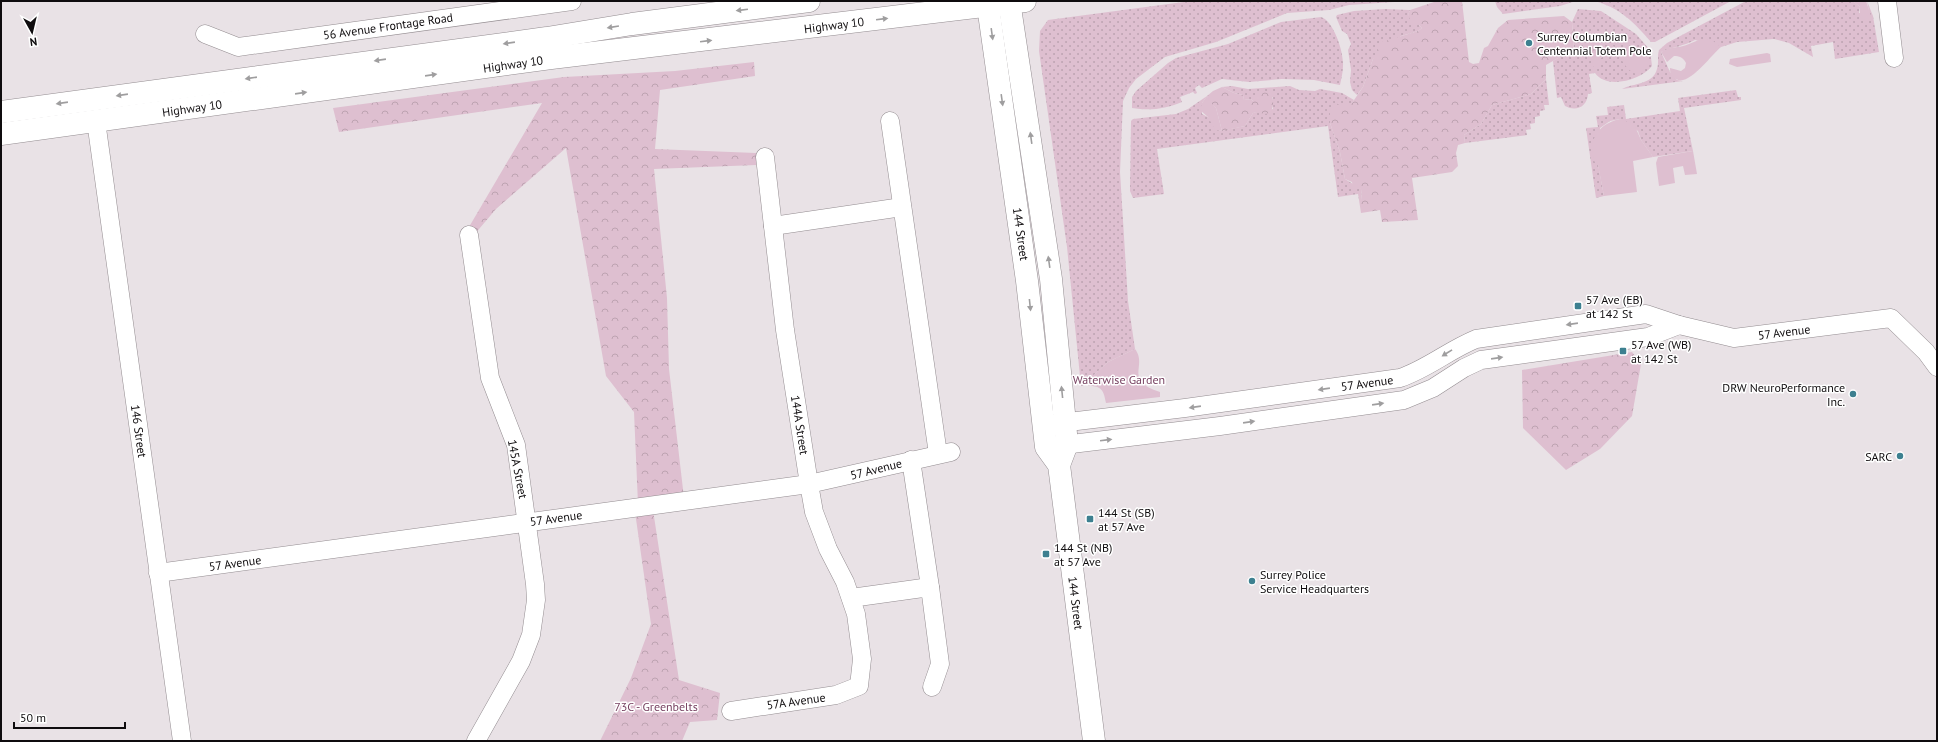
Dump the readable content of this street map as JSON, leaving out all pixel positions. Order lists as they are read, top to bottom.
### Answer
{
  "streets": {
    "main road": ["Highway 10", "144 Street"],
    "street": [
      "56 Avenue Frontage Road",
      "57 Avenue",
      "144A Street",
      "146 Street",
      "145A Street",
      "57A Avenue"
    ]
  },
  "crossings": [
    ["Highway 10", "144 Street"],
    ["Highway 10", "146 Street"],
    ["144 Street", "57 Avenue"],
    ["57 Avenue", "144A Street"],
    ["57 Avenue", "146 Street"],
    ["57 Avenue", "145A Street"],
    ["144A Street", "57A Avenue"]
  ],
  "parks": ["Waterwise Garden", "73C - Greenbelts"],
  "places": {
    "other": [
      "Surrey Columbian Centennial Totem Pole",
      "DRW NeuroPerformance Inc.",
      "SARC",
      "Surrey Police Service Headquarters"
    ],
    "transit": [
      "57 Ave (EB) at 142 St",
      "57 Ave (WB) at 142 St",
      "144 St (SB) at 57 Ave",
      "144 St (NB) at 57 Ave"
    ]
  },
  "scale_bar": "50 m",
  "north": "bottom"
}
